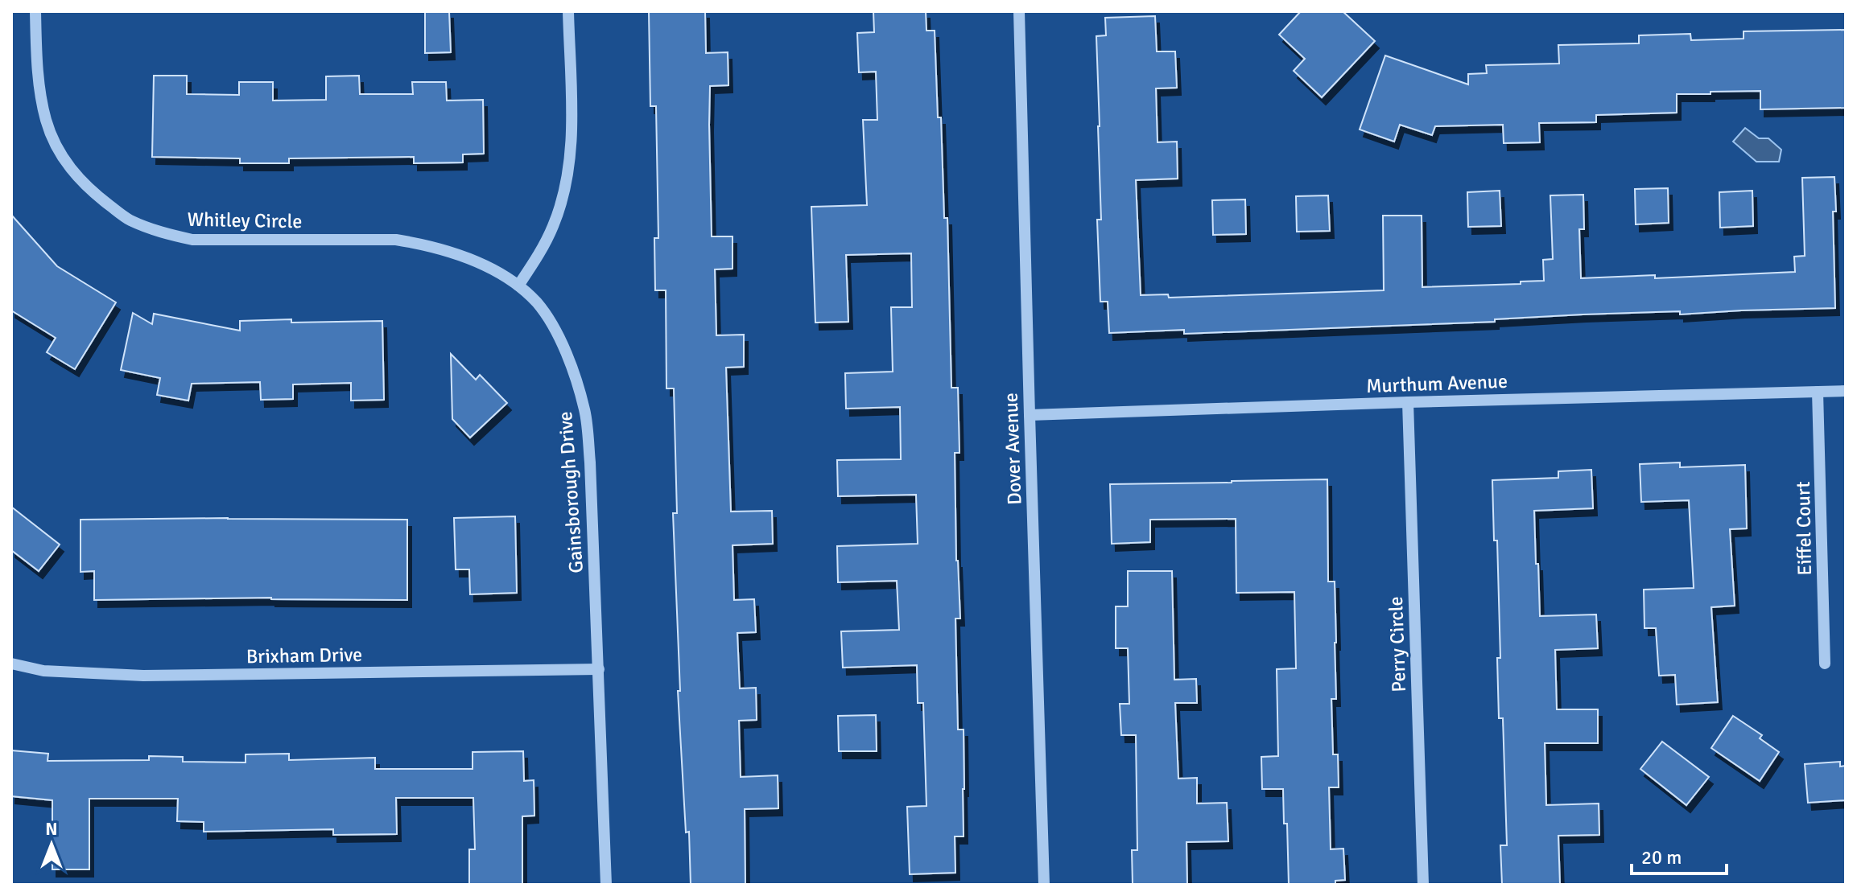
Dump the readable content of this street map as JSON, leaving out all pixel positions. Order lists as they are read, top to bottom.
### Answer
{
  "streets": {
    "street": [
      "Whitley Circle",
      "Murthum Avenue",
      "Dover Avenue",
      "Gainsborough Drive",
      "Eiffel Court",
      "Perry Circle",
      "Brixham Drive"
    ]
  },
  "crossings": [
    ["Whitley Circle", "Gainsborough Drive"],
    ["Murthum Avenue", "Dover Avenue"],
    ["Murthum Avenue", "Eiffel Court"],
    ["Murthum Avenue", "Perry Circle"],
    ["Gainsborough Drive", "Brixham Drive"]
  ],
  "scale_bar": "20 m",
  "north": "top"
}
